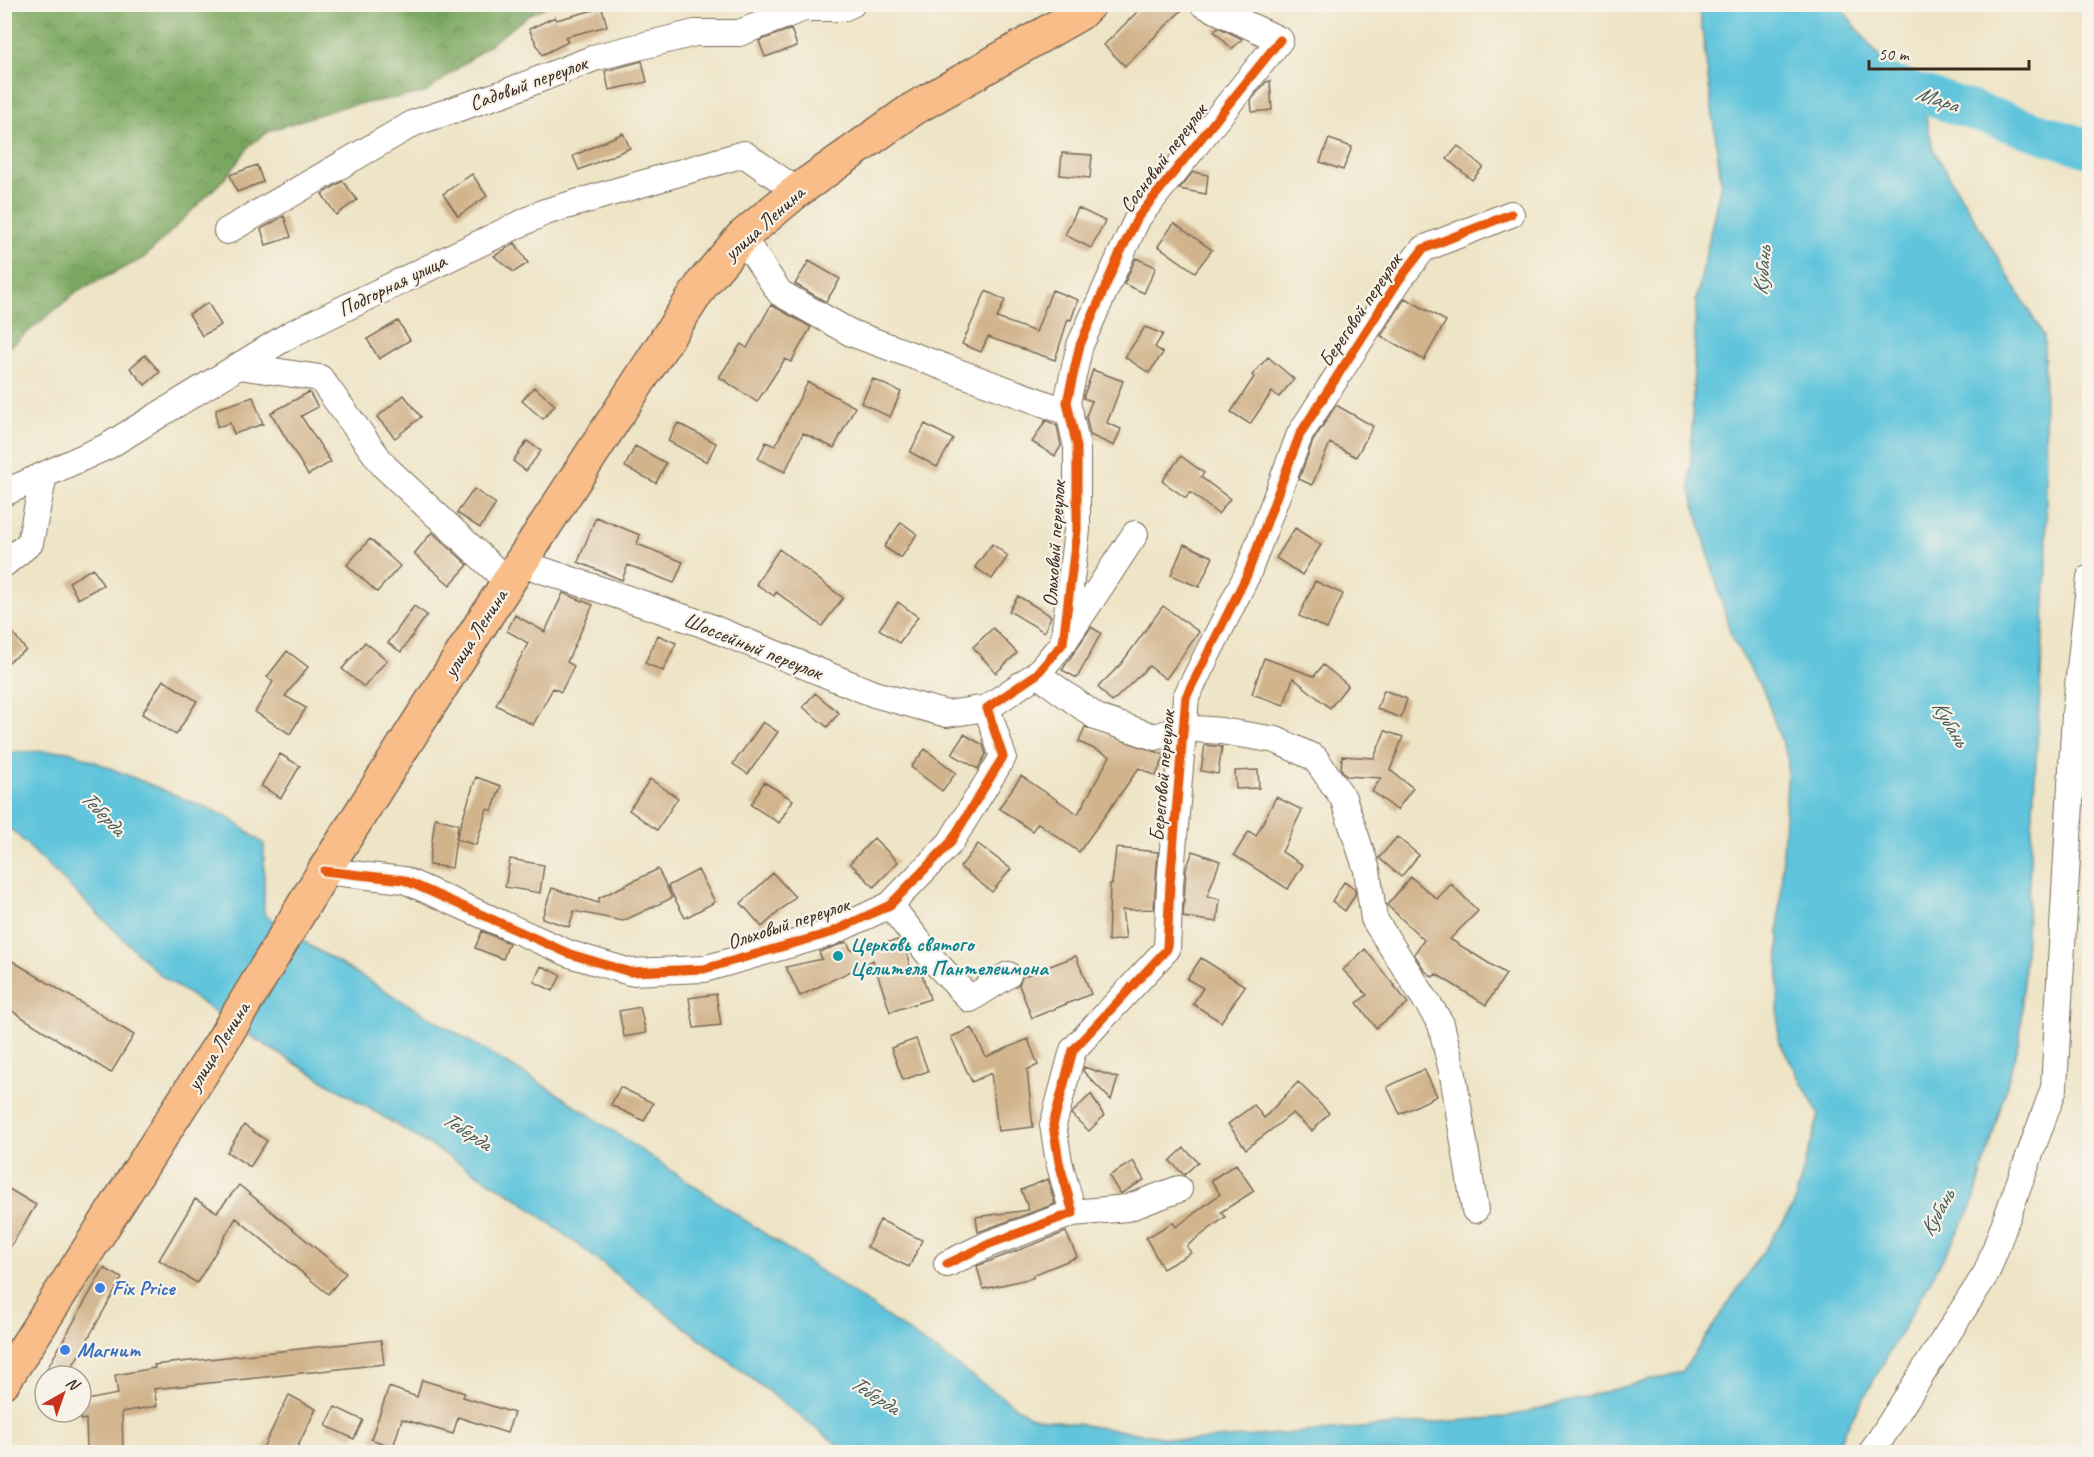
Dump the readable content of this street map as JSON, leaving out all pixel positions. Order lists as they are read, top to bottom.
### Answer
{
  "streets": {
    "main road": ["улица Ленина"],
    "street": [
      "Садовый переулок",
      "Сосновый переулок",
      "Подгорная улица",
      "Береговой переулок",
      "Ольховый переулок",
      "Шоссейный переулок"
    ]
  },
  "crossings": [
    ["Сосновый переулок", "Ольховый переулок"],
    ["улица Ленина", "Подгорная улица"],
    ["улица Ленина", "Ольховый переулок"],
    ["улица Ленина", "Шоссейный переулок"],
    ["Подгорная улица", "Шоссейный переулок"],
    ["Ольховый переулок", "Шоссейный переулок"]
  ],
  "water": ["Мара", "Кубань", "Теберда"],
  "places": ["Церковь святого Целителя Пантелеимона", "Fix Price", "Магнит"],
  "scale_bar": "50 m",
  "north": "top right"
}
